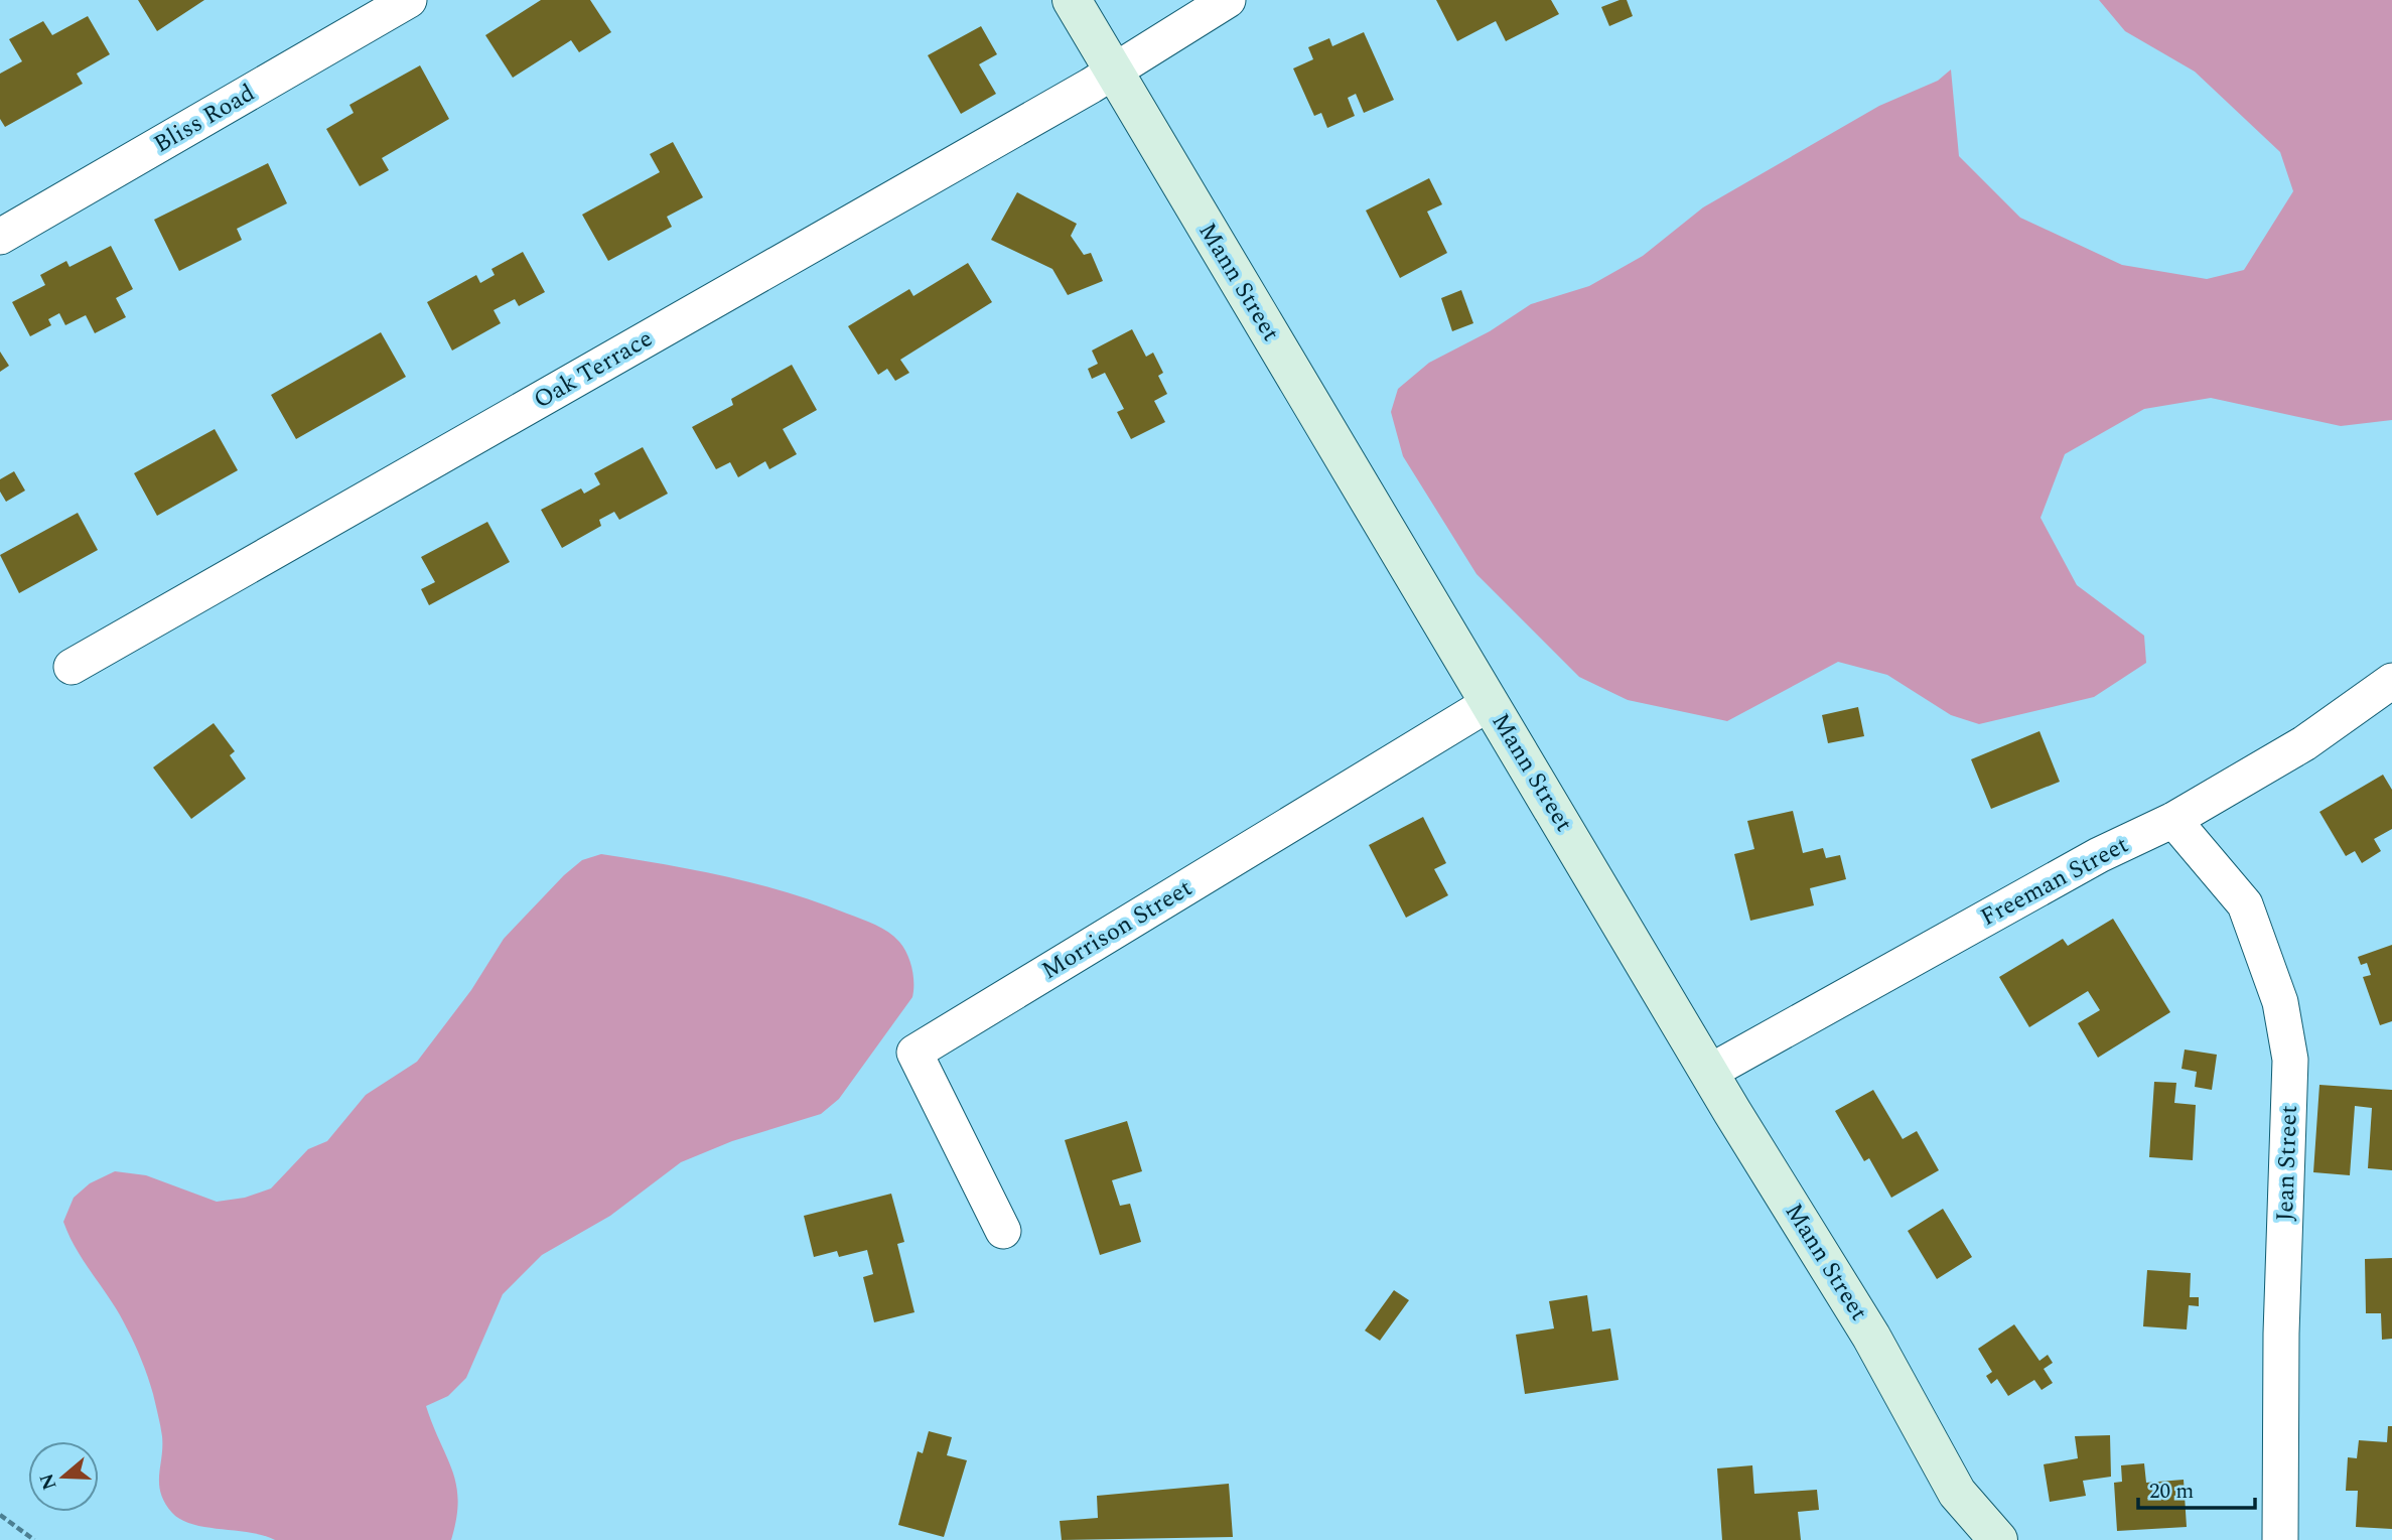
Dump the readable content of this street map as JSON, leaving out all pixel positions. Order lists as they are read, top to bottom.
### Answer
{
  "streets": {
    "street": [
      "Bliss Road",
      "Mann Street",
      "Oak Terrace",
      "Freeman Street",
      "Morrison Street",
      "Jean Street"
    ]
  },
  "crossings": [
    ["Mann Street", "Oak Terrace"],
    ["Mann Street", "Freeman Street"],
    ["Mann Street", "Morrison Street"],
    ["Freeman Street", "Jean Street"]
  ],
  "scale_bar": "20 m",
  "north": "left"
}
